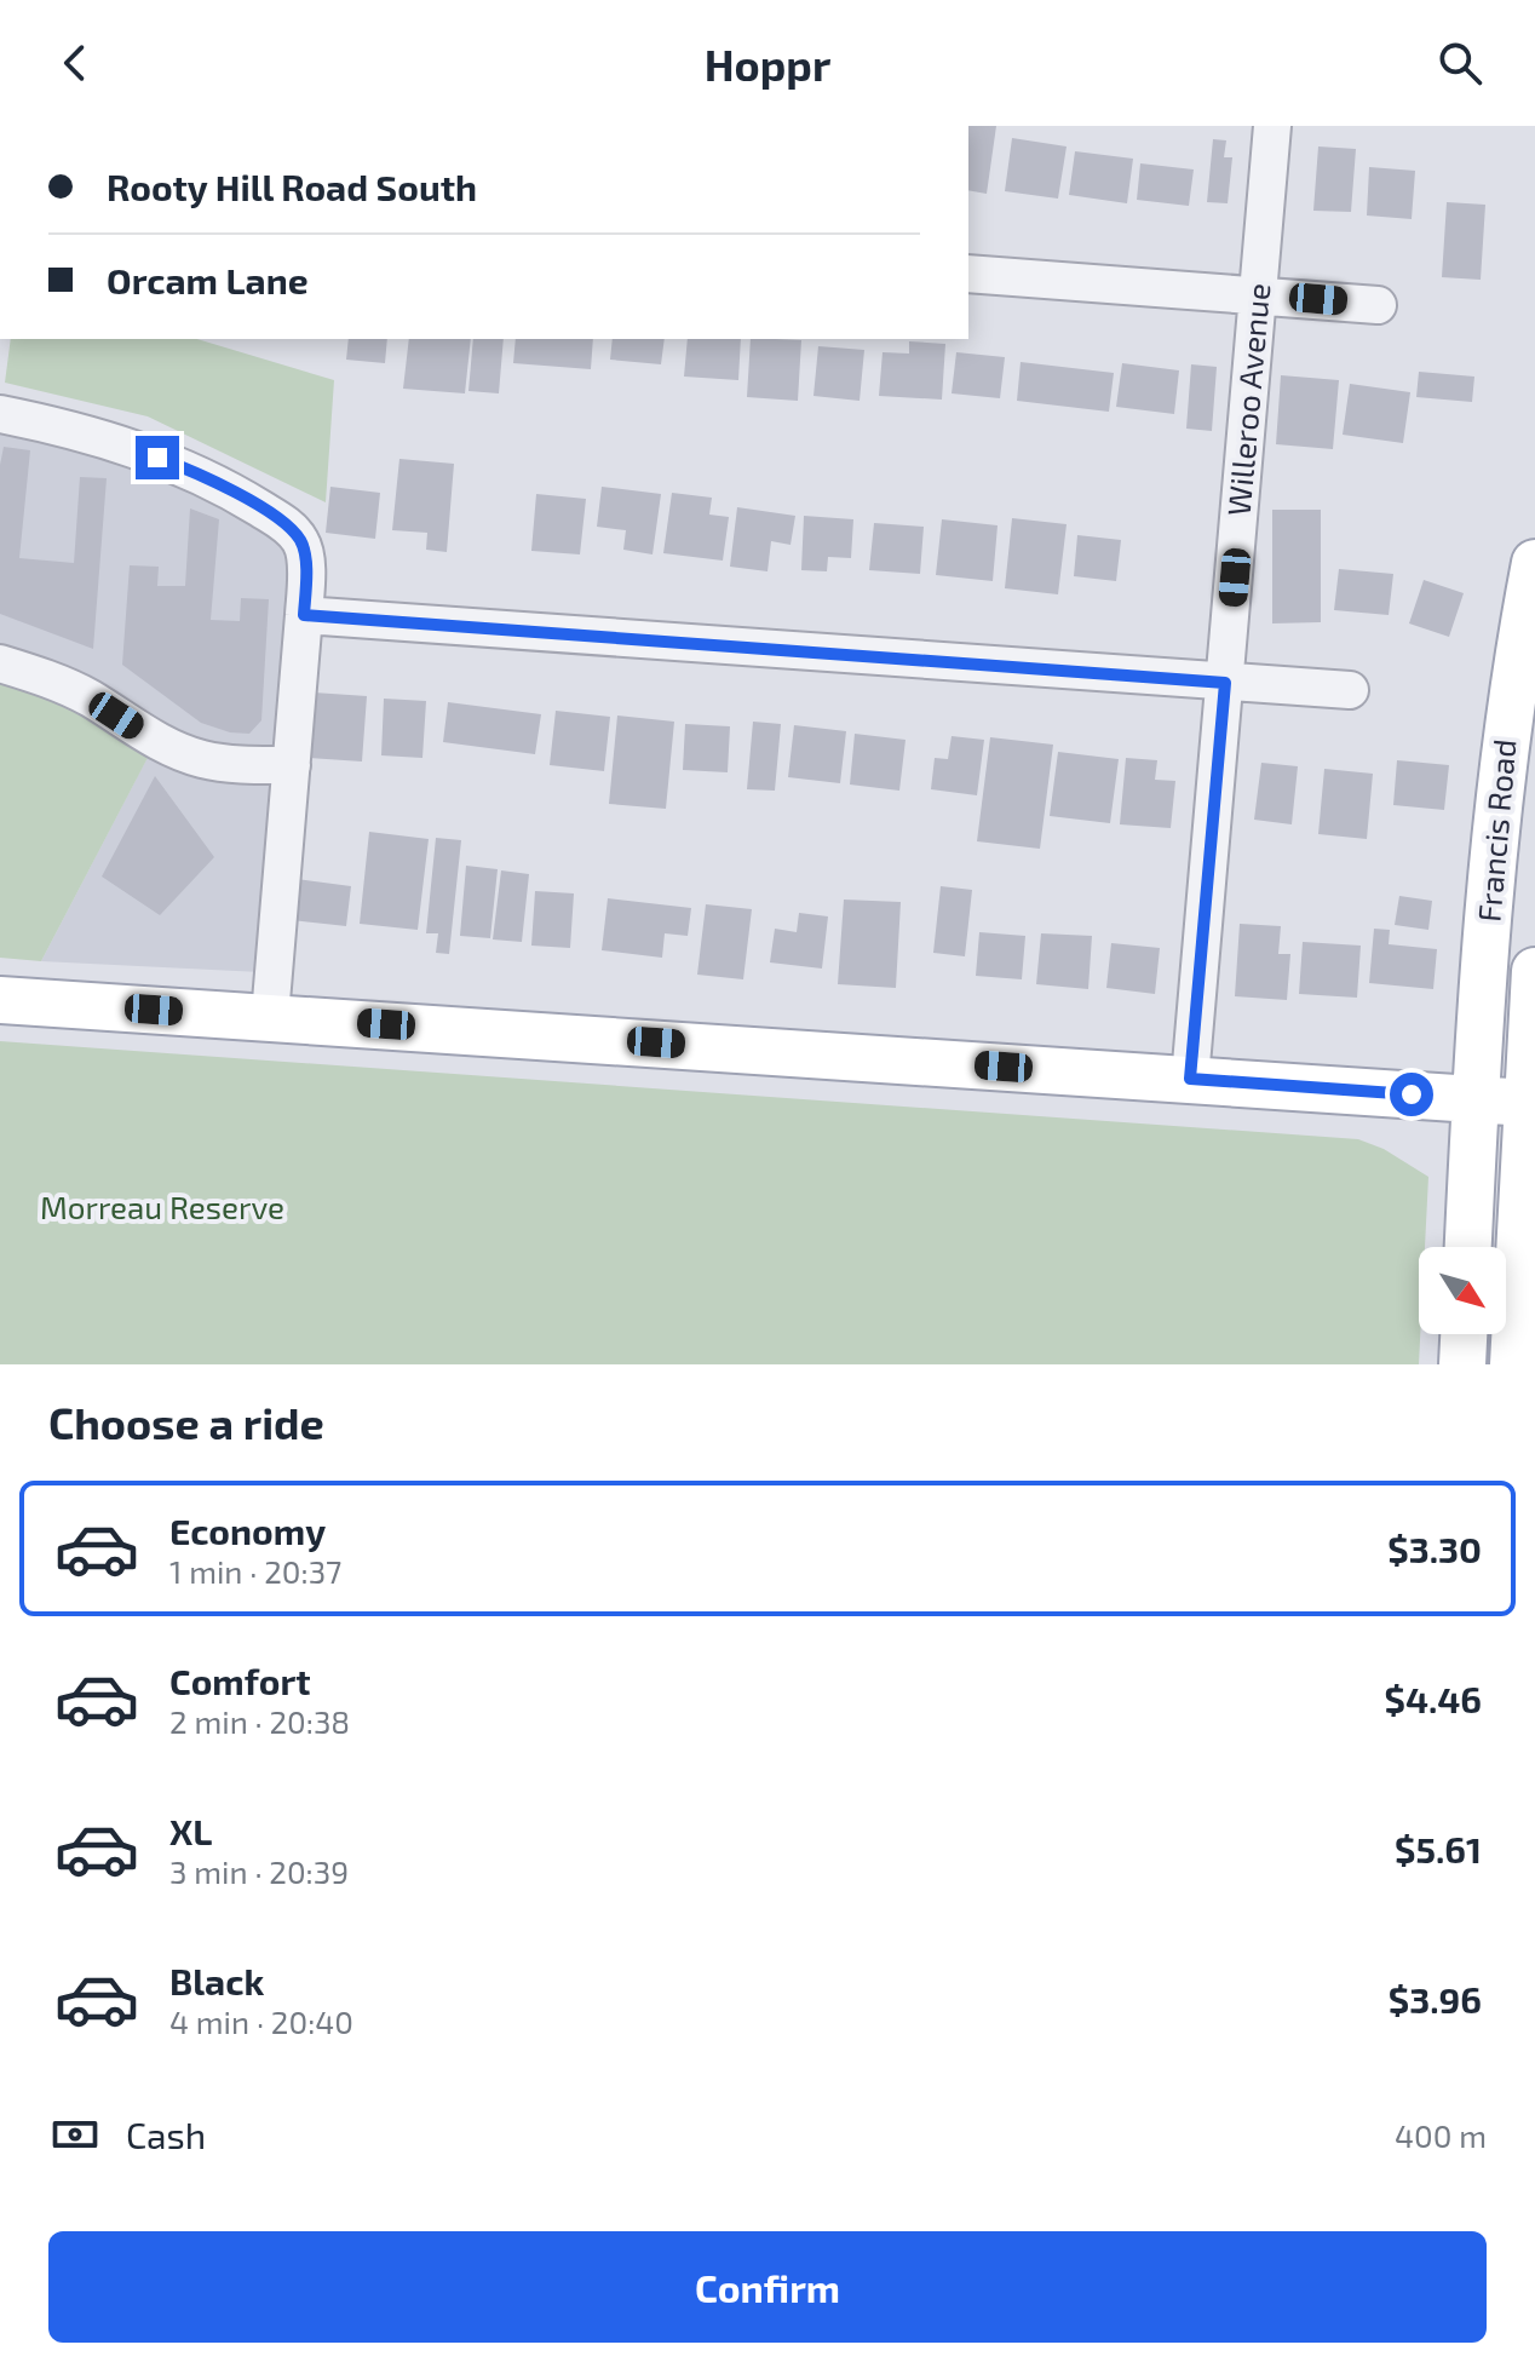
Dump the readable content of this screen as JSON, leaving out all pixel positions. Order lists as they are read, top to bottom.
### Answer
{
  "streets": {
    "main road": ["Francis Road"],
    "street": ["Willeroo Avenue"]
  },
  "parks": ["Morreau Reserve"],
  "north": "bottom right",
  "page": {
    "header": "Hoppr",
    "banner": ["Rooty Hill Road South", "Orcam Lane"],
    "heading": "Choose a ride",
    "list": [
      {
        "name": "Economy",
        "note": "1 min · 20:37",
        "value": "$3.30"
      },
      {
        "name": "Comfort",
        "note": "2 min · 20:38",
        "value": "$4.46"
      },
      {
        "name": "XL",
        "note": "3 min · 20:39",
        "value": "$5.61"
      },
      {
        "name": "Black",
        "note": "4 min · 20:40",
        "value": "$3.96"
      }
    ],
    "pay": ["Cash", "400 m"],
    "buttons": "Confirm"
  }
}
